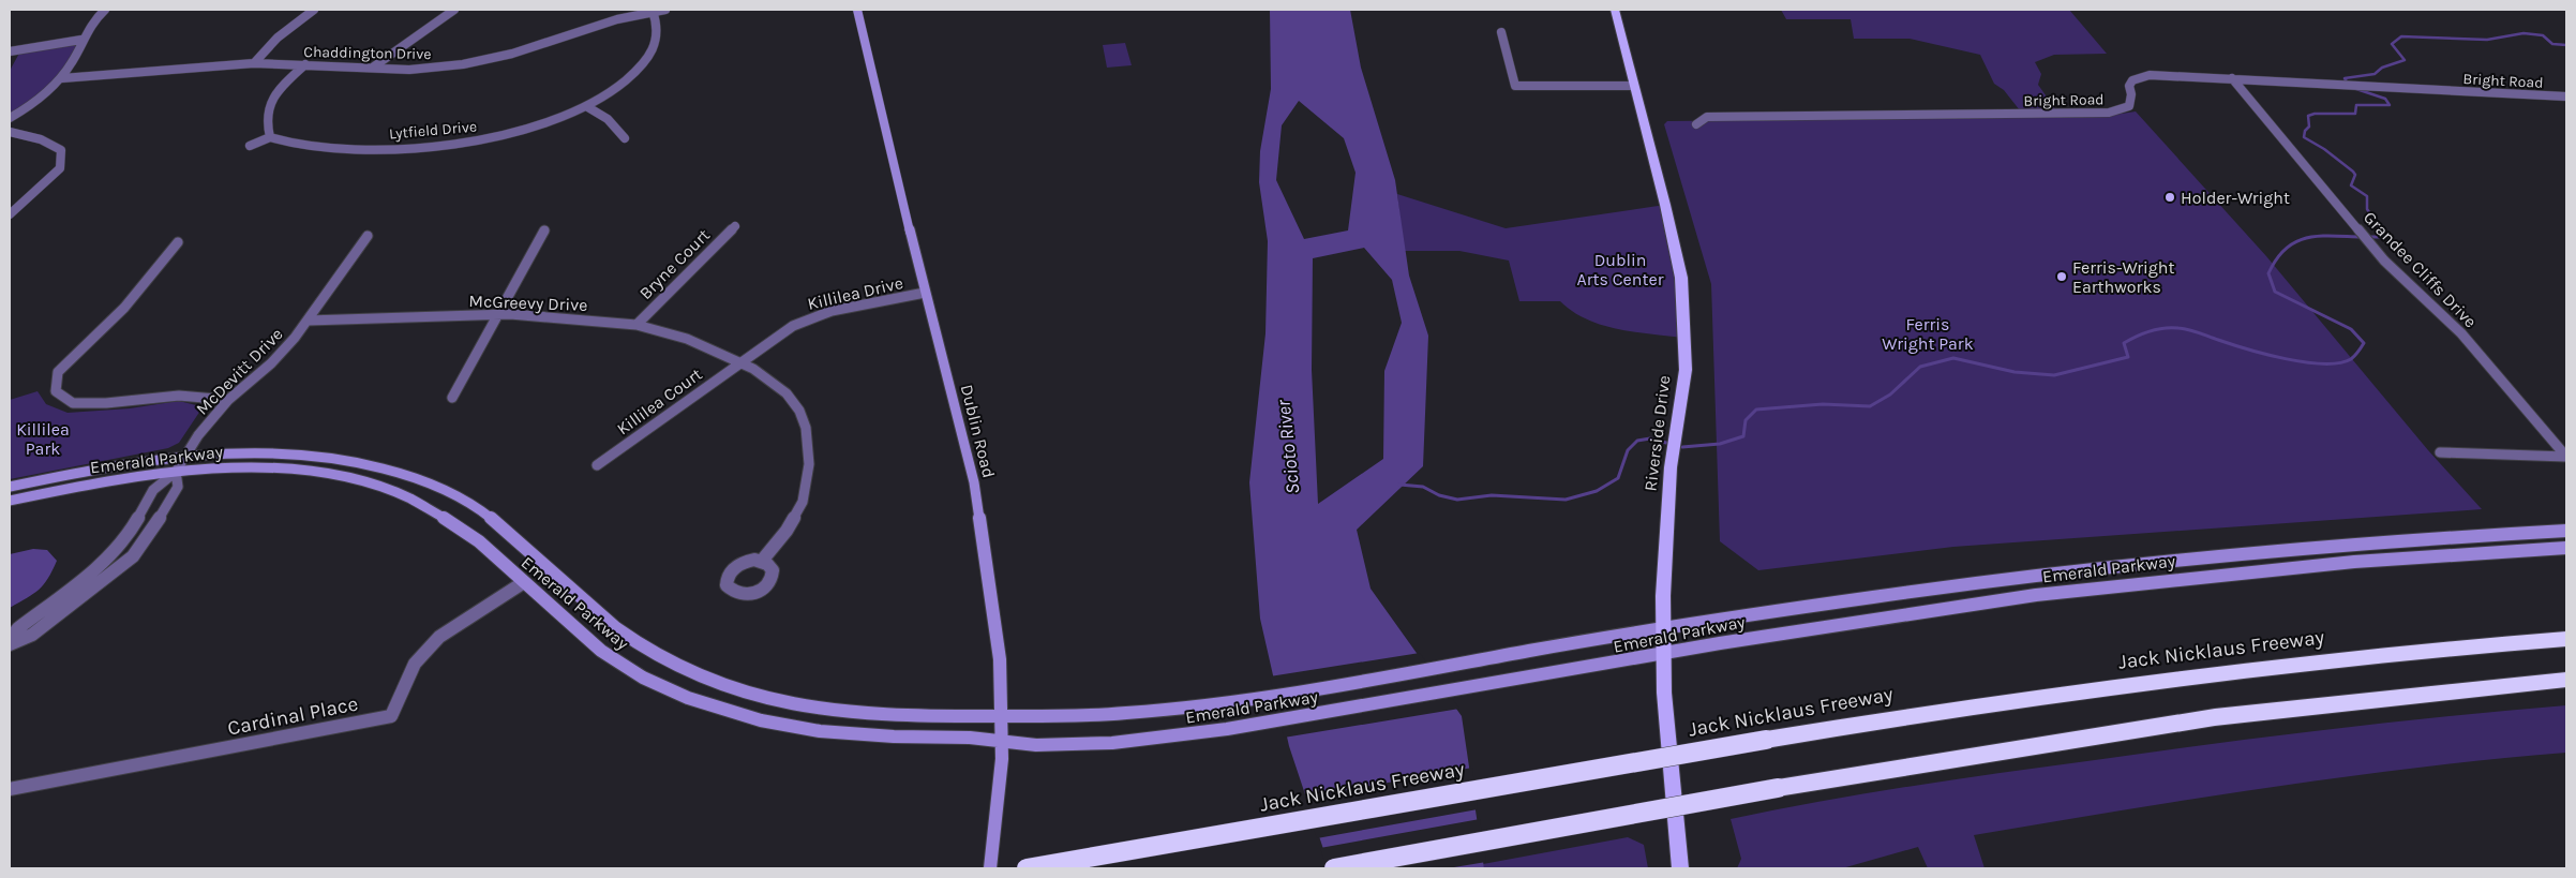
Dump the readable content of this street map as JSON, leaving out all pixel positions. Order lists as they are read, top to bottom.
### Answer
{
  "streets": {
    "highway": ["Jack Nicklaus Freeway"],
    "main road": ["Dublin Road", "Riverside Drive", "Emerald Parkway"],
    "street": [
      "Chaddington Drive",
      "Bright Road",
      "Lytfield Drive",
      "Bryne Court",
      "Grandee Cliffs Drive",
      "Killilea Drive",
      "McGreevy Drive",
      "McDevitt Drive",
      "Killilea Court",
      "Cardinal Place"
    ]
  },
  "crossings": [
    ["Chaddington Drive", "Lytfield Drive"],
    ["Bright Road", "Grandee Cliffs Drive"],
    ["Bryne Court", "McGreevy Drive"],
    ["Killilea Drive", "McGreevy Drive"],
    ["Killilea Drive", "Killilea Court"],
    ["Killilea Drive", "Dublin Road"],
    ["McGreevy Drive", "McDevitt Drive"],
    ["McGreevy Drive", "Killilea Court"],
    ["McDevitt Drive", "Emerald Parkway"],
    ["Dublin Road", "Emerald Parkway"],
    ["Riverside Drive", "Emerald Parkway"],
    ["Emerald Parkway", "Cardinal Place"]
  ],
  "water": ["Scioto River"],
  "parks": ["Dublin Arts Center", "Ferris Wright Park", "Killilea Park"],
  "places": ["Holder-Wright", "Ferris-Wright Earthworks"]
}
